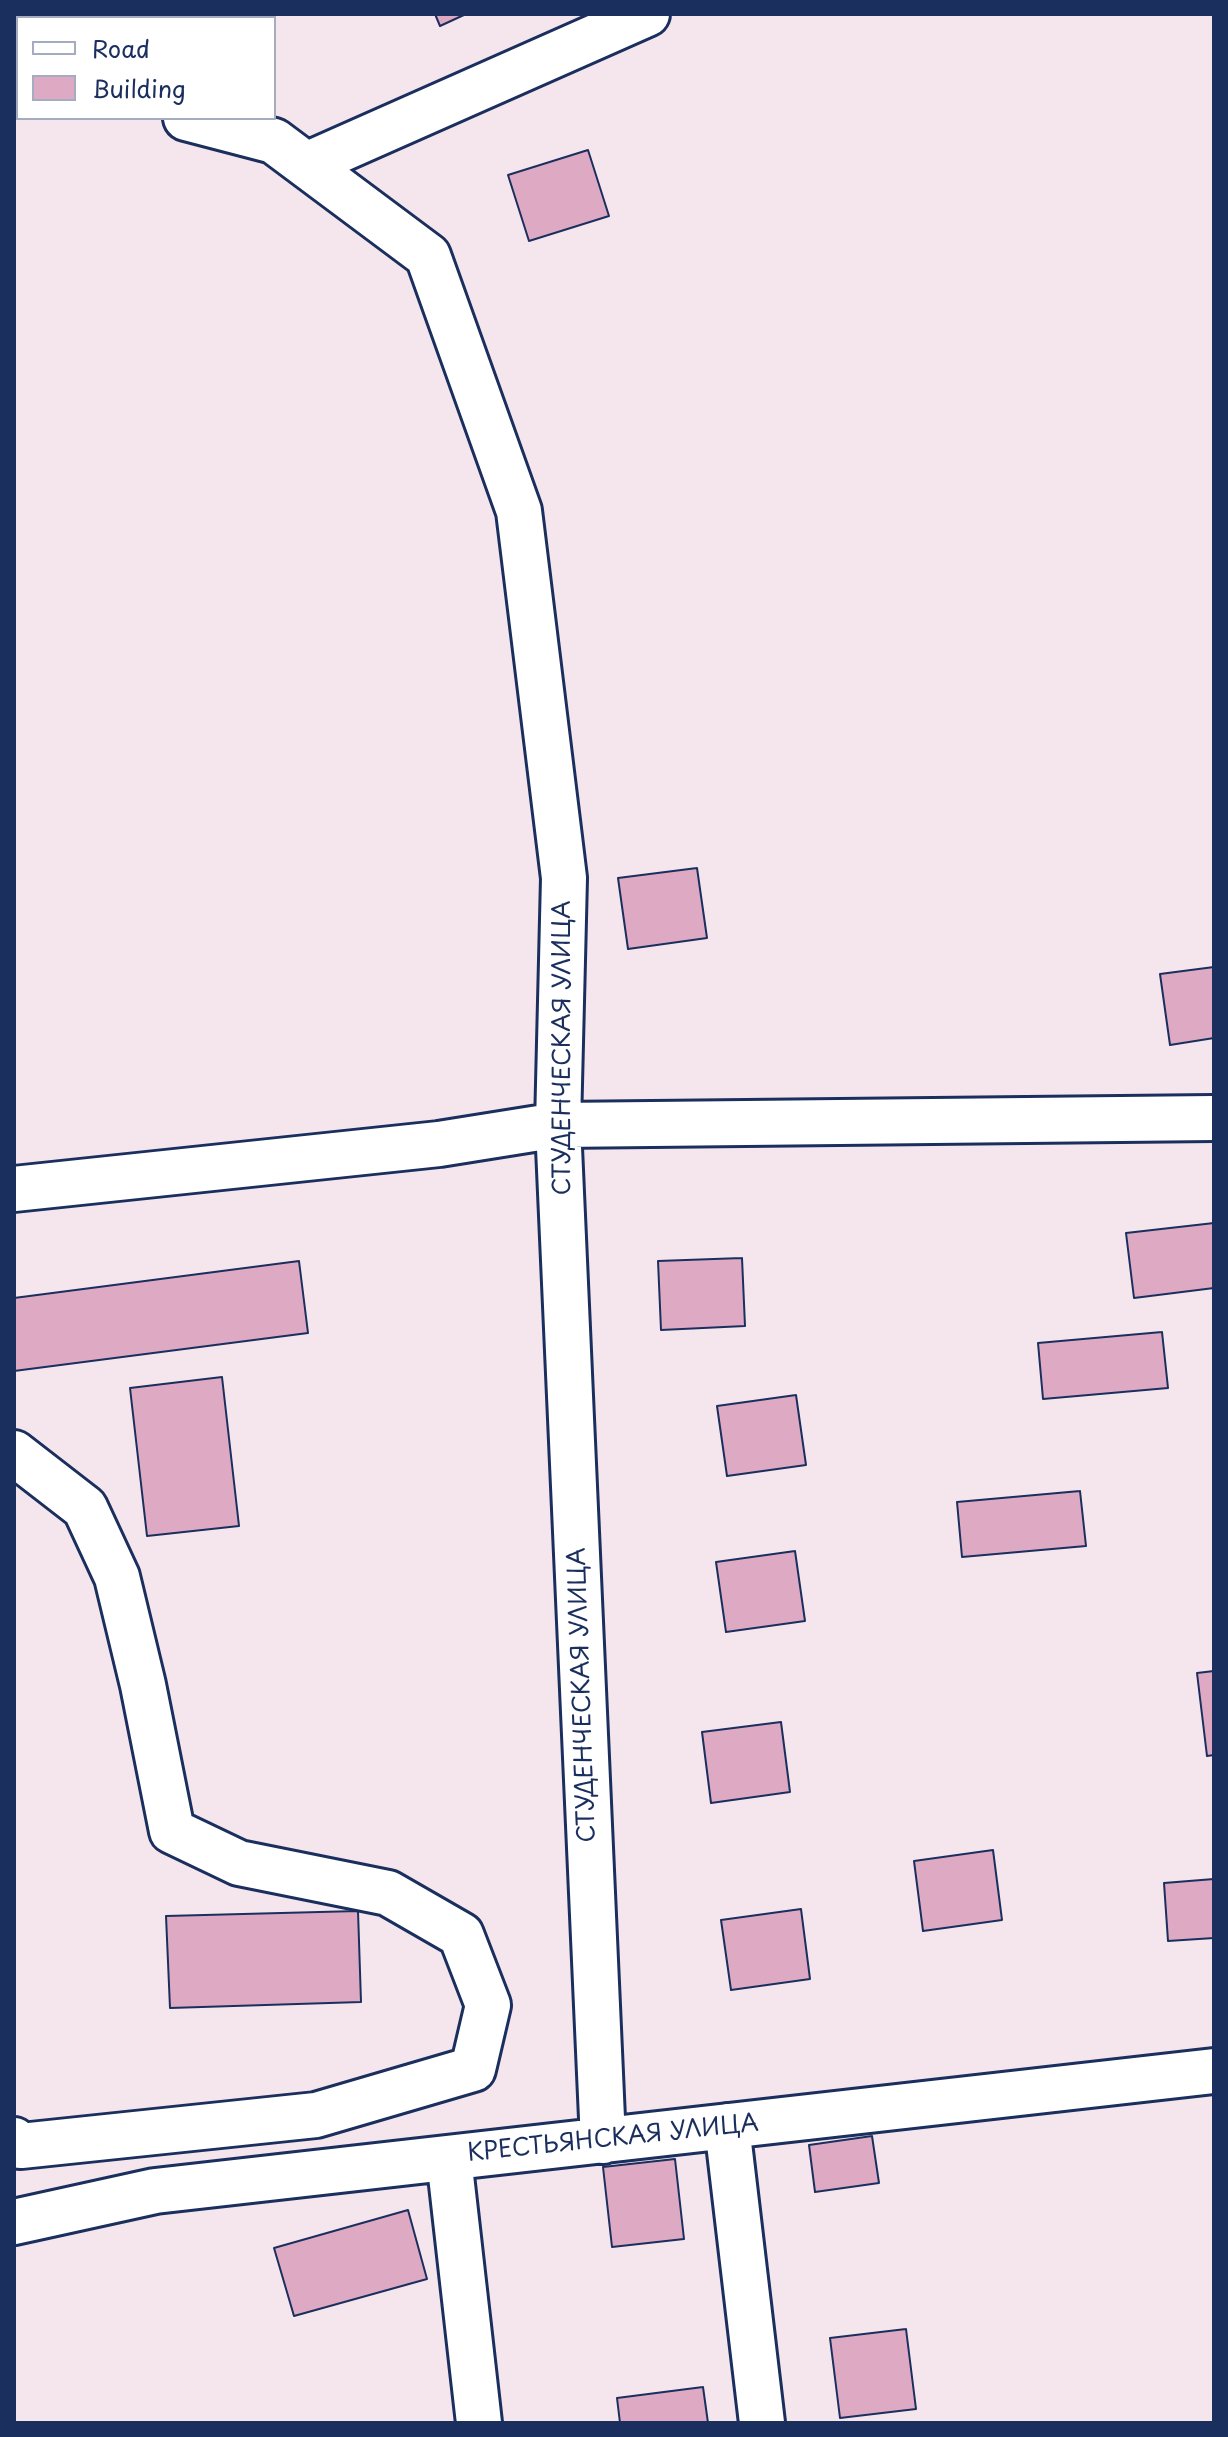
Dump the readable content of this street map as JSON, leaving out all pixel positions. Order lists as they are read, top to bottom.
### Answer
{
  "streets": {
    "street": ["СТУДЕНЧЕСКАЯ УЛИЦА", "КРЕСТЬЯНСКАЯ УЛИЦА"]
  },
  "crossings": [
    ["СТУДЕНЧЕСКАЯ УЛИЦА", "КРЕСТЬЯНСКАЯ УЛИЦА"]
  ],
  "legend": ["Road", "Building"]
}
